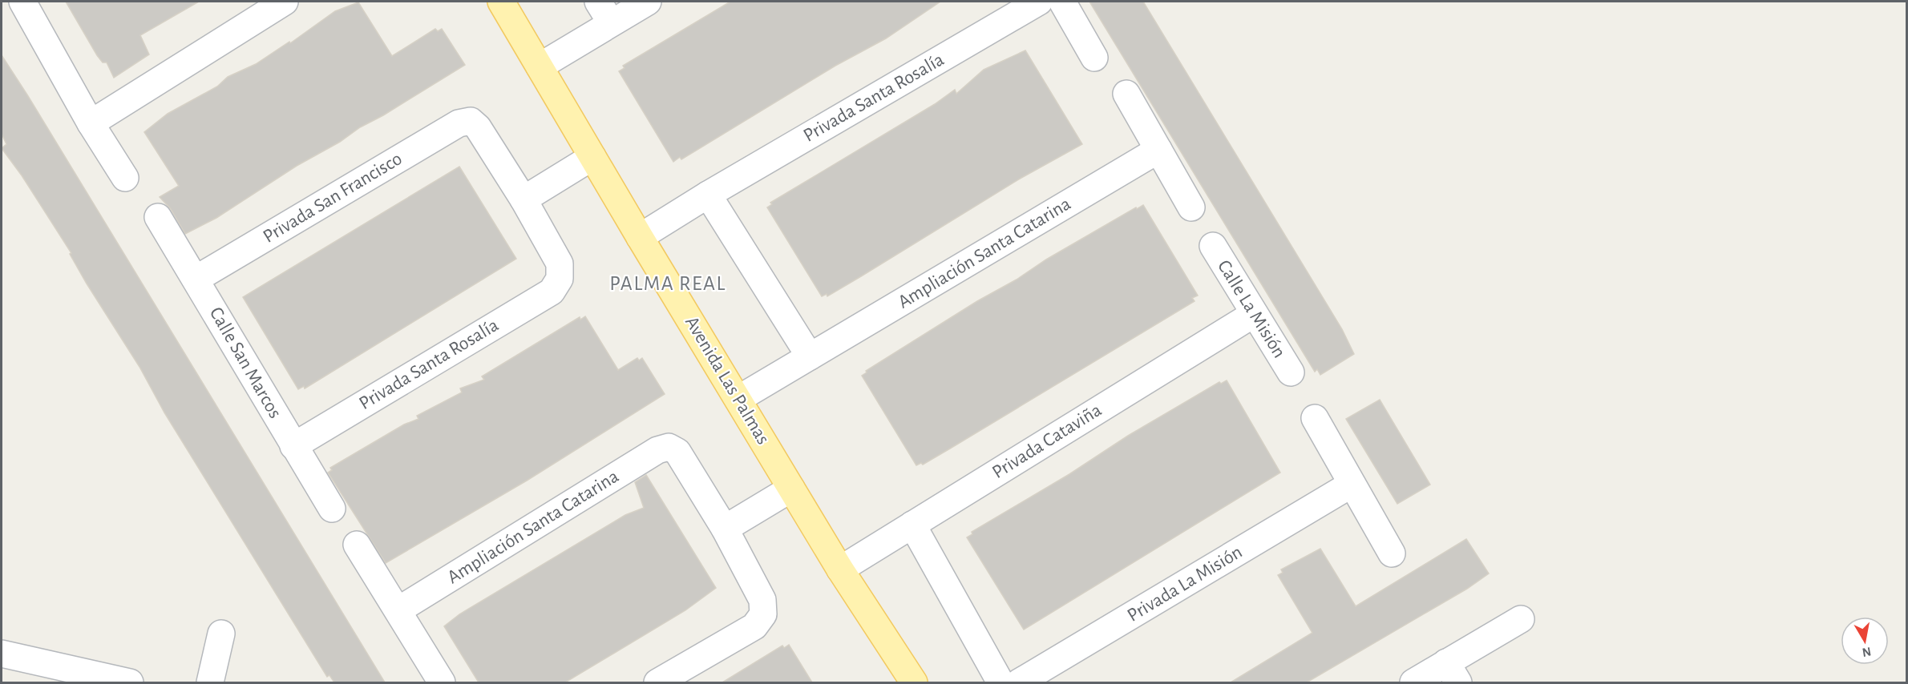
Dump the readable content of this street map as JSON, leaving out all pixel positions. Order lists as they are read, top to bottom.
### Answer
{
  "streets": {
    "main road": ["Avenida Las Palmas"],
    "street": [
      "Privada Santa Rosalía",
      "Privada San Francisco",
      "Ampliación Santa Catarina",
      "Calle La Misión",
      "Calle San Marcos",
      "Privada Cataviña",
      "Privada La Misión"
    ]
  },
  "crossings": [
    ["Privada Santa Rosalía", "Privada San Francisco"],
    ["Privada Santa Rosalía", "Calle San Marcos"],
    ["Privada Santa Rosalía", "Avenida Las Palmas"],
    ["Privada San Francisco", "Calle San Marcos"],
    ["Ampliación Santa Catarina", "Avenida Las Palmas"],
    ["Calle La Misión", "Privada Cataviña"],
    ["Avenida Las Palmas", "Privada Cataviña"]
  ],
  "districts": ["PALMA REAL"],
  "north": "bottom"
}
